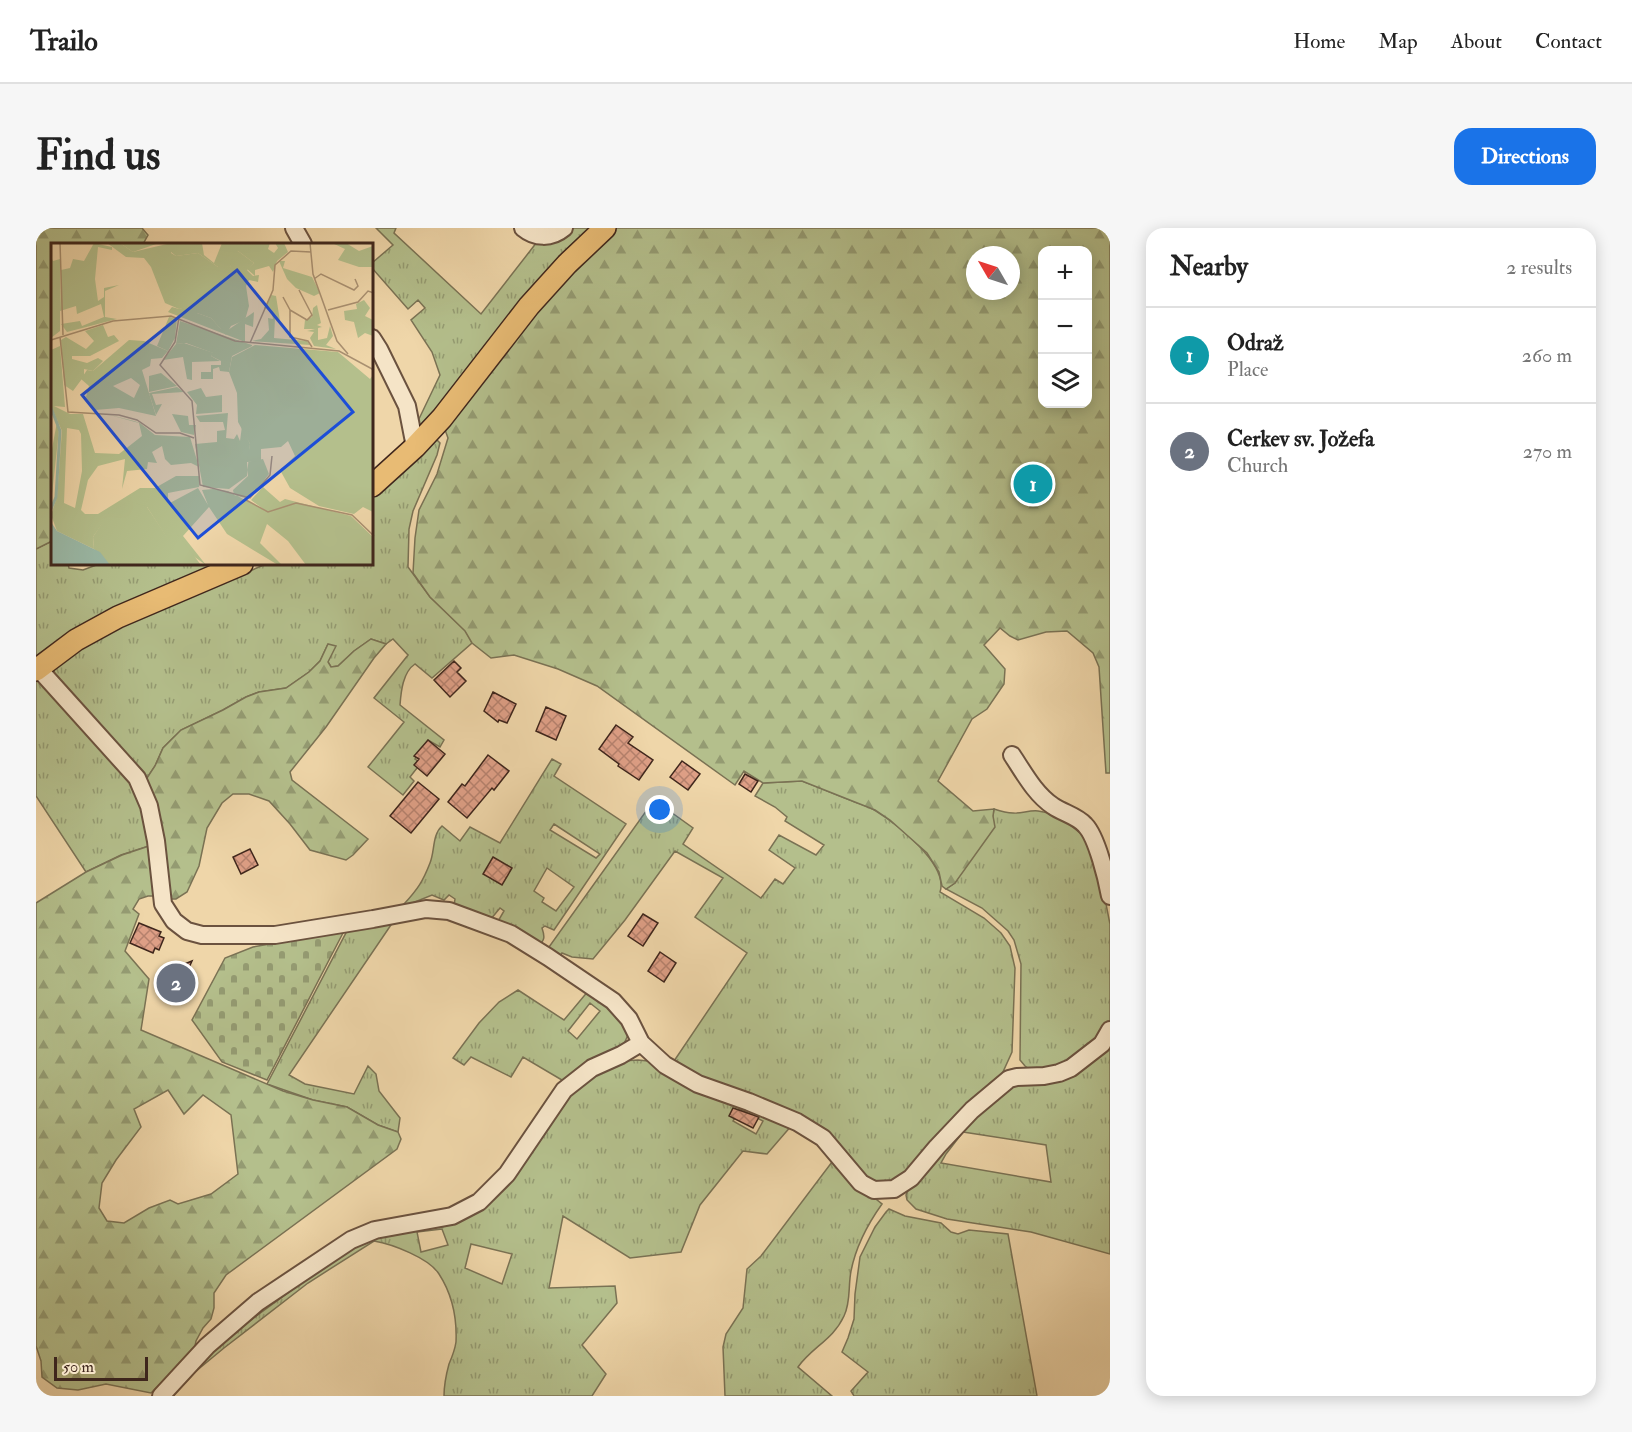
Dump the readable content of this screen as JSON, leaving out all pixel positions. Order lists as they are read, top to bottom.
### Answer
{
  "scale_bar": "50 m",
  "north": "top left",
  "page": {
    "header": "Trailo",
    "nav": [
      "Home",
      "Map",
      "About",
      "Contact"
    ],
    "buttons": "Directions",
    "title": "Find us",
    "heading": ["Nearby", "2 results"],
    "map_buttons": ["+", "−"],
    "list": [
      {
        "mark": "1",
        "name": "Odraž",
        "note": "Place",
        "value": "260 m"
      },
      {
        "mark": "2",
        "name": "Cerkev sv. Jožefa",
        "note": "Church",
        "value": "270 m"
      }
    ],
    "pins": ["1", "2"],
    "scale": "50 m"
  }
}
